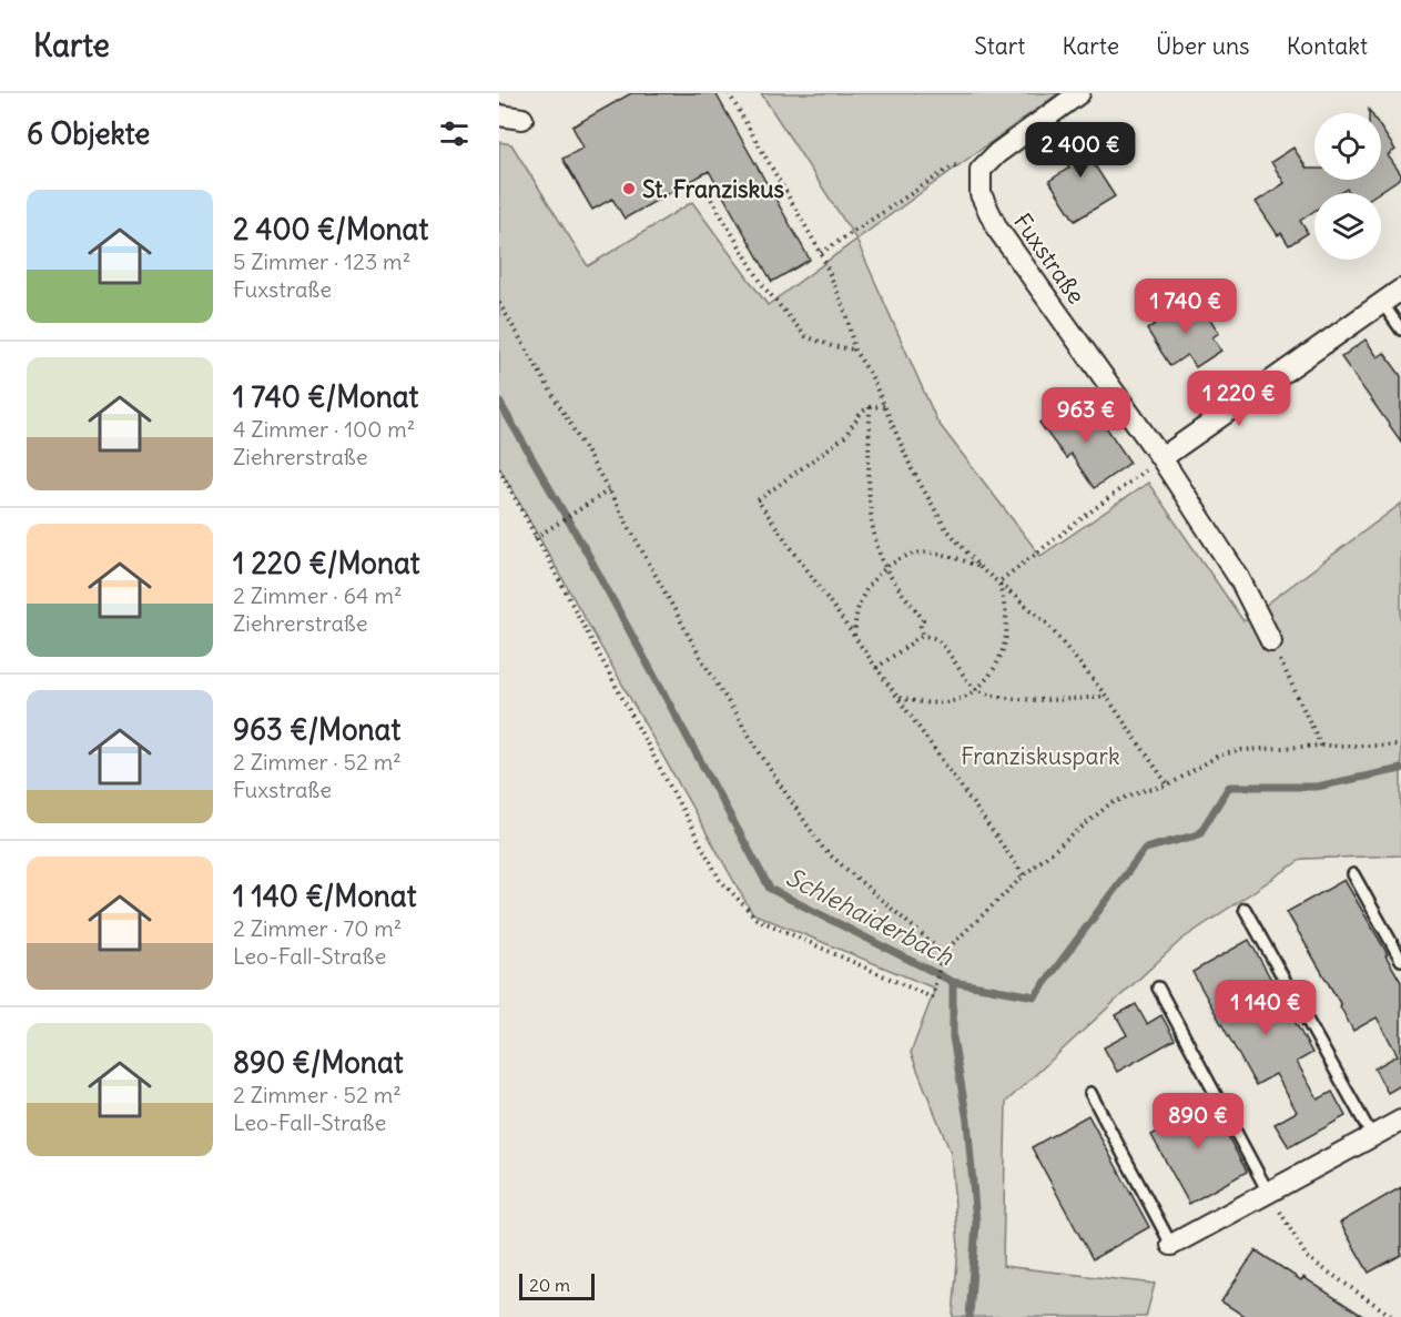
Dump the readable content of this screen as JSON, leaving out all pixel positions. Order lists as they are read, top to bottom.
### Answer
{
  "streets": {
    "street": ["Fuxstraße"]
  },
  "water": ["Schlehaiderbach"],
  "parks": ["Franziskuspark"],
  "places": ["St. Franziskus"],
  "scale_bar": "20 m",
  "page": {
    "header": "Karte",
    "nav": [
      "Start",
      "Karte",
      "Über uns",
      "Kontakt"
    ],
    "heading": "6 Objekte",
    "price": [
      "2 400 €",
      "1 740 €",
      "1 220 €",
      "963 €",
      "1 140 €",
      "890 €"
    ],
    "list": [
      {
        "name": "2 400 €/Monat",
        "note": "5 Zimmer · 123 m² · Fuxstraße"
      },
      {
        "name": "1 740 €/Monat",
        "note": "4 Zimmer · 100 m² · Ziehrerstraße"
      },
      {
        "name": "1 220 €/Monat",
        "note": "2 Zimmer · 64 m² · Ziehrerstraße"
      },
      {
        "name": "963 €/Monat",
        "note": "2 Zimmer · 52 m² · Fuxstraße"
      },
      {
        "name": "1 140 €/Monat",
        "note": "2 Zimmer · 70 m² · Leo-Fall-Straße"
      },
      {
        "name": "890 €/Monat",
        "note": "2 Zimmer · 52 m² · Leo-Fall-Straße"
      }
    ],
    "scale": "20 m"
  }
}
